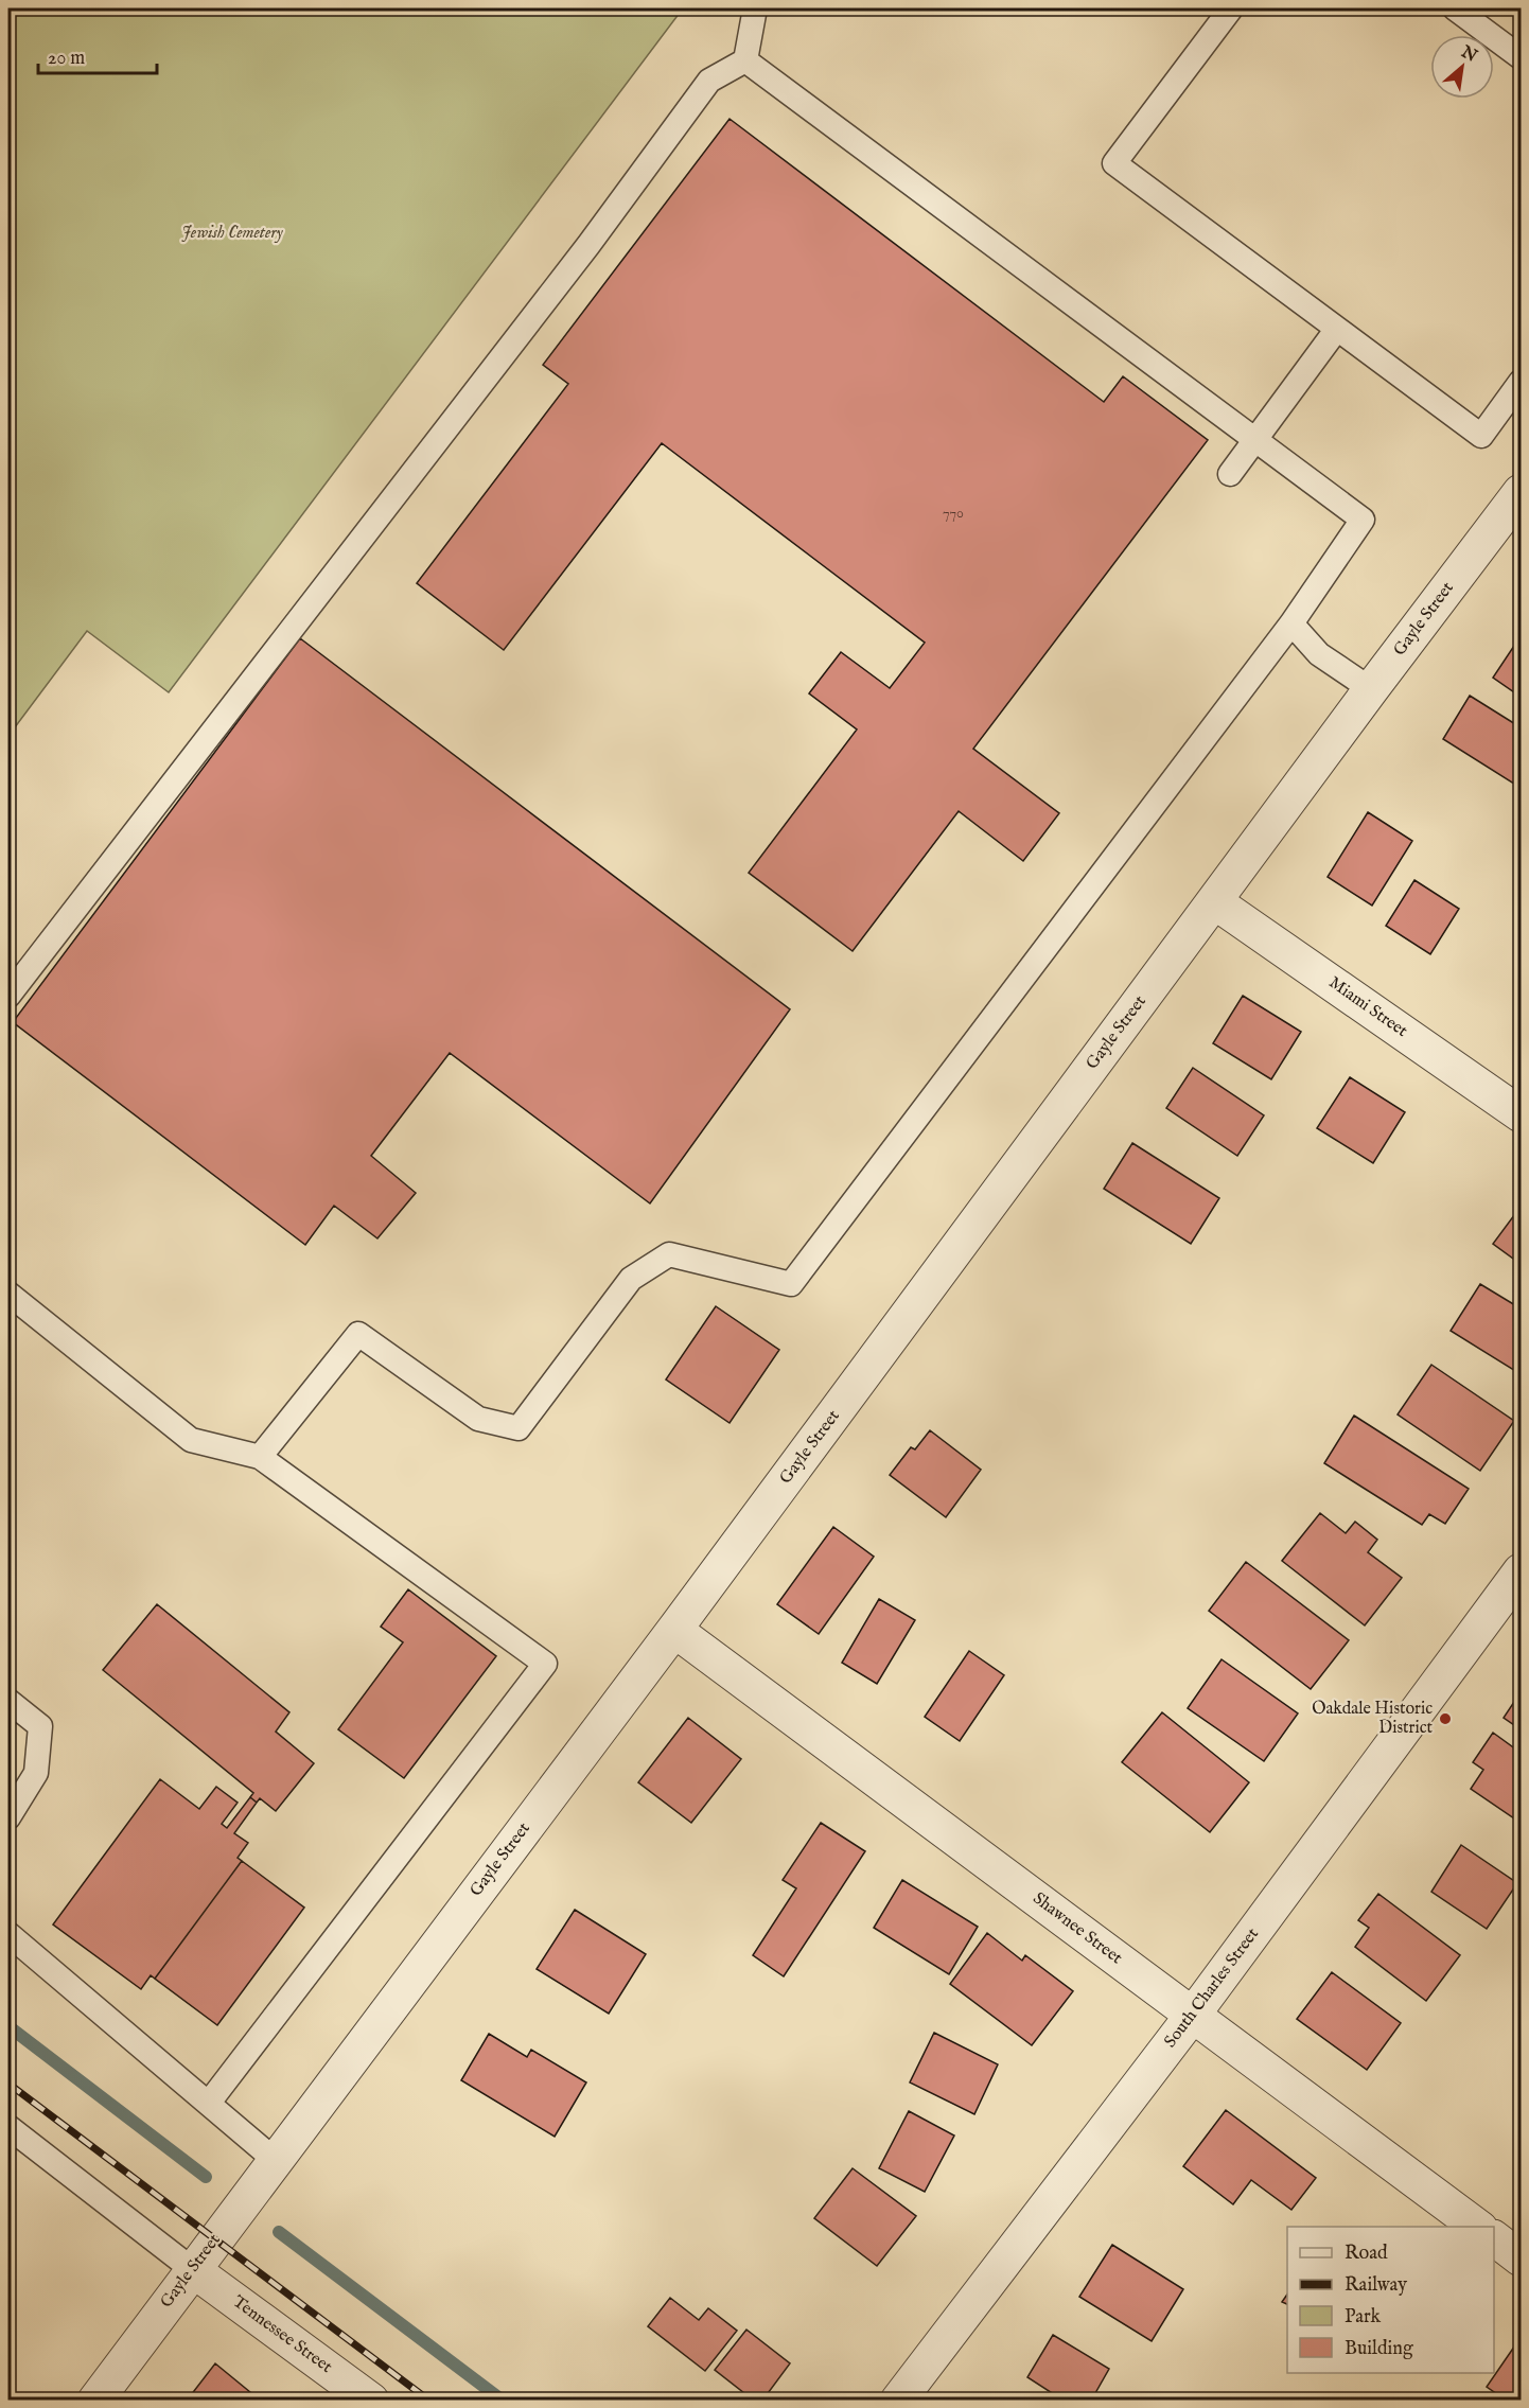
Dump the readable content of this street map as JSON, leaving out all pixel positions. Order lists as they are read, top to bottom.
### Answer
{
  "streets": {
    "street": [
      "Gayle Street",
      "Miami Street",
      "Shawnee Street",
      "South Charles Street",
      "Tennessee Street"
    ]
  },
  "crossings": [
    ["Gayle Street", "Miami Street"],
    ["Gayle Street", "Shawnee Street"],
    ["Gayle Street", "Tennessee Street"],
    ["Shawnee Street", "South Charles Street"]
  ],
  "parks": ["Jewish Cemetery"],
  "places": ["Oakdale Historic District"],
  "house_numbers": ["770"],
  "legend": [
    "Road",
    "Railway",
    "Park",
    "Building"
  ],
  "scale_bar": "20 m",
  "north": "top right"
}
